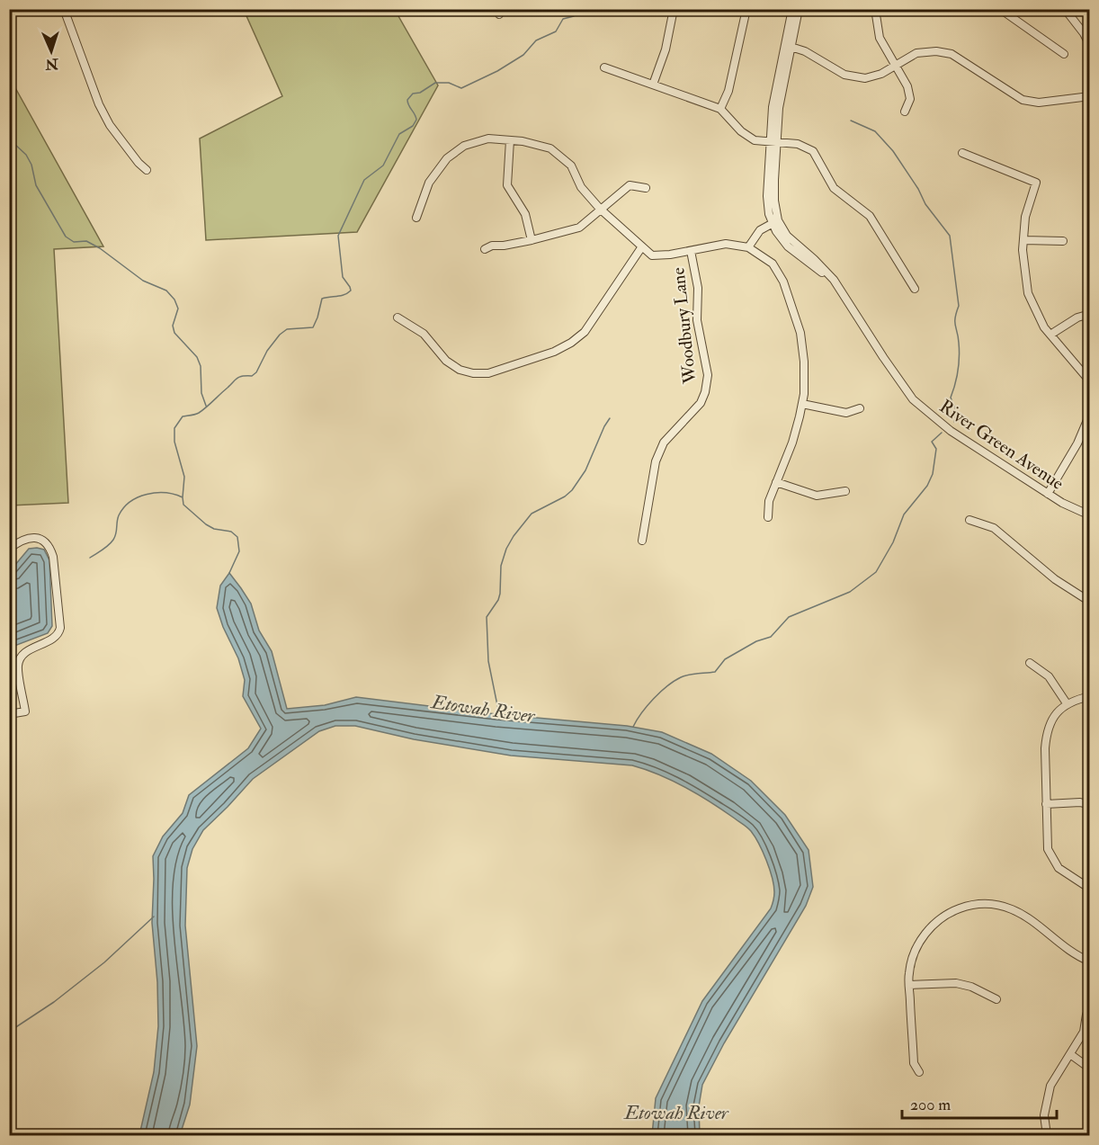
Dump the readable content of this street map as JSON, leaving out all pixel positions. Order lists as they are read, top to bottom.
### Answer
{
  "streets": {
    "street": ["Woodbury Lane", "River Green Avenue"]
  },
  "water": ["Etowah River"],
  "scale_bar": "200 m",
  "north": "bottom"
}
